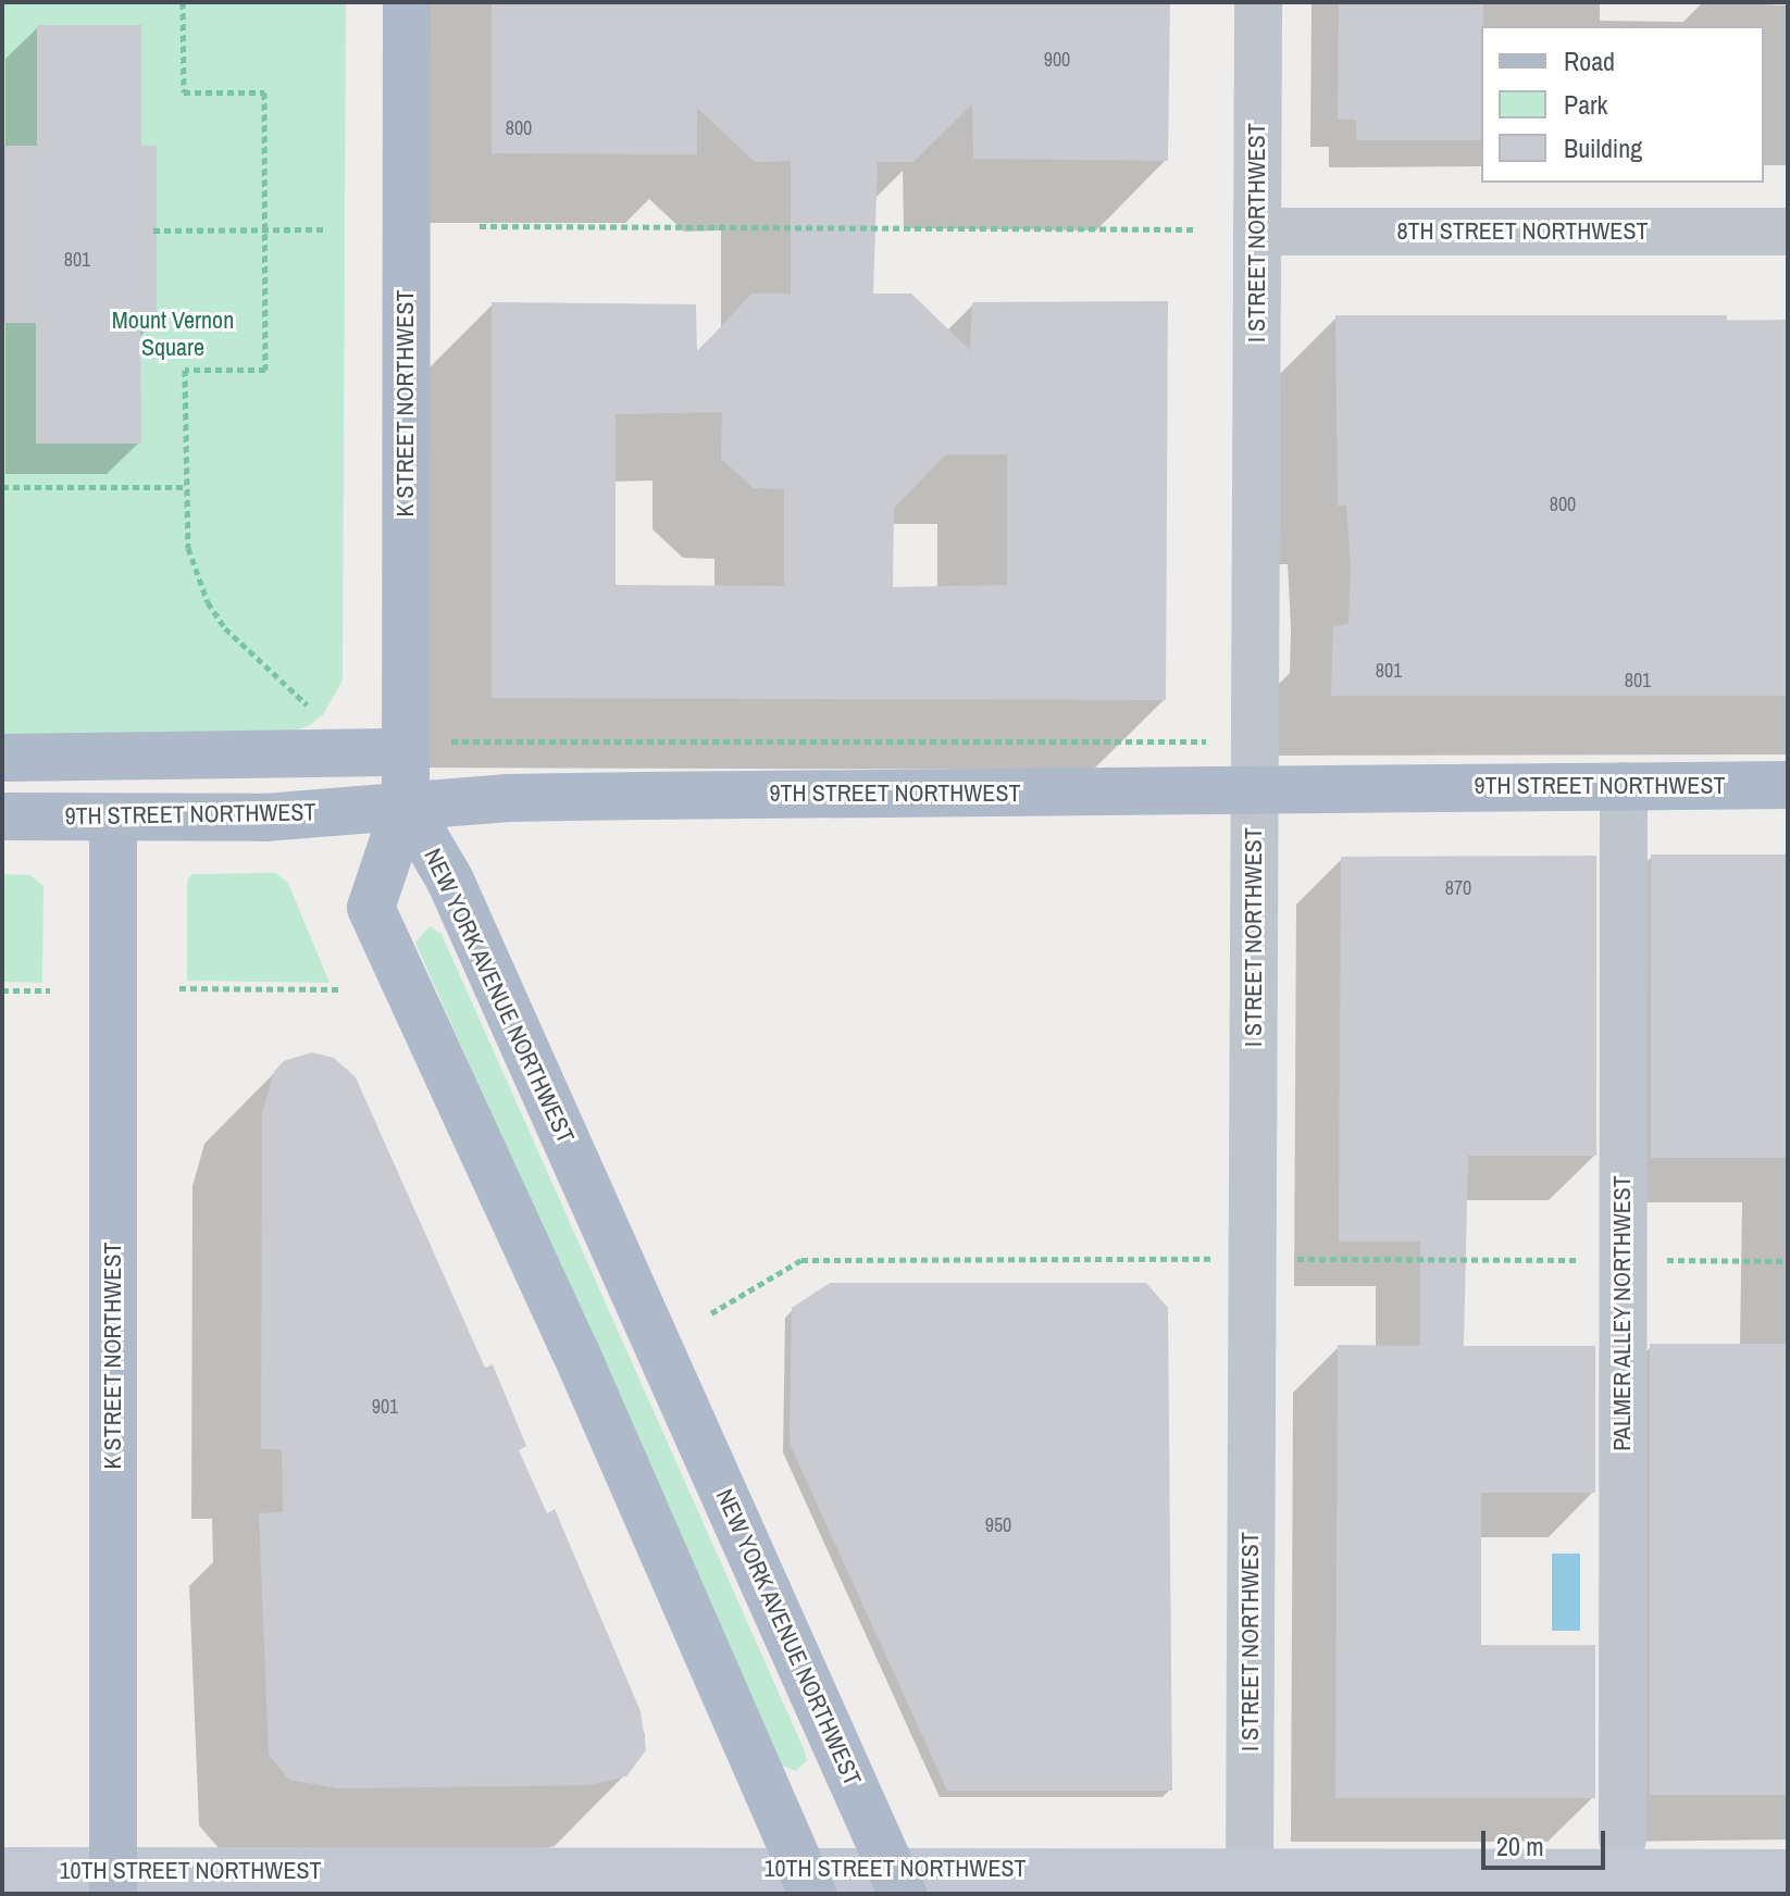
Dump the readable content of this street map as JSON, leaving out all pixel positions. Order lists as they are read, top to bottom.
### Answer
{
  "streets": {
    "main road": ["K STREET NORTHWEST", "9TH STREET NORTHWEST", "NEW YORK AVENUE NORTHWEST"],
    "street": [
      "8TH STREET NORTHWEST",
      "I STREET NORTHWEST",
      "PALMER ALLEY NORTHWEST",
      "10TH STREET NORTHWEST"
    ]
  },
  "crossings": [
    ["8TH STREET NORTHWEST", "I STREET NORTHWEST"],
    ["I STREET NORTHWEST", "9TH STREET NORTHWEST"],
    ["I STREET NORTHWEST", "10TH STREET NORTHWEST"],
    ["K STREET NORTHWEST", "9TH STREET NORTHWEST"],
    ["K STREET NORTHWEST", "NEW YORK AVENUE NORTHWEST"],
    ["K STREET NORTHWEST", "10TH STREET NORTHWEST"],
    ["9TH STREET NORTHWEST", "NEW YORK AVENUE NORTHWEST"],
    ["9TH STREET NORTHWEST", "PALMER ALLEY NORTHWEST"],
    ["NEW YORK AVENUE NORTHWEST", "10TH STREET NORTHWEST"]
  ],
  "parks": ["Mount Vernon Square"],
  "house_numbers": [
    "900",
    "800",
    "801",
    "800",
    "801",
    "801",
    "870",
    "901",
    "950"
  ],
  "legend": ["Road", "Park", "Building"],
  "scale_bar": "20 m"
}
